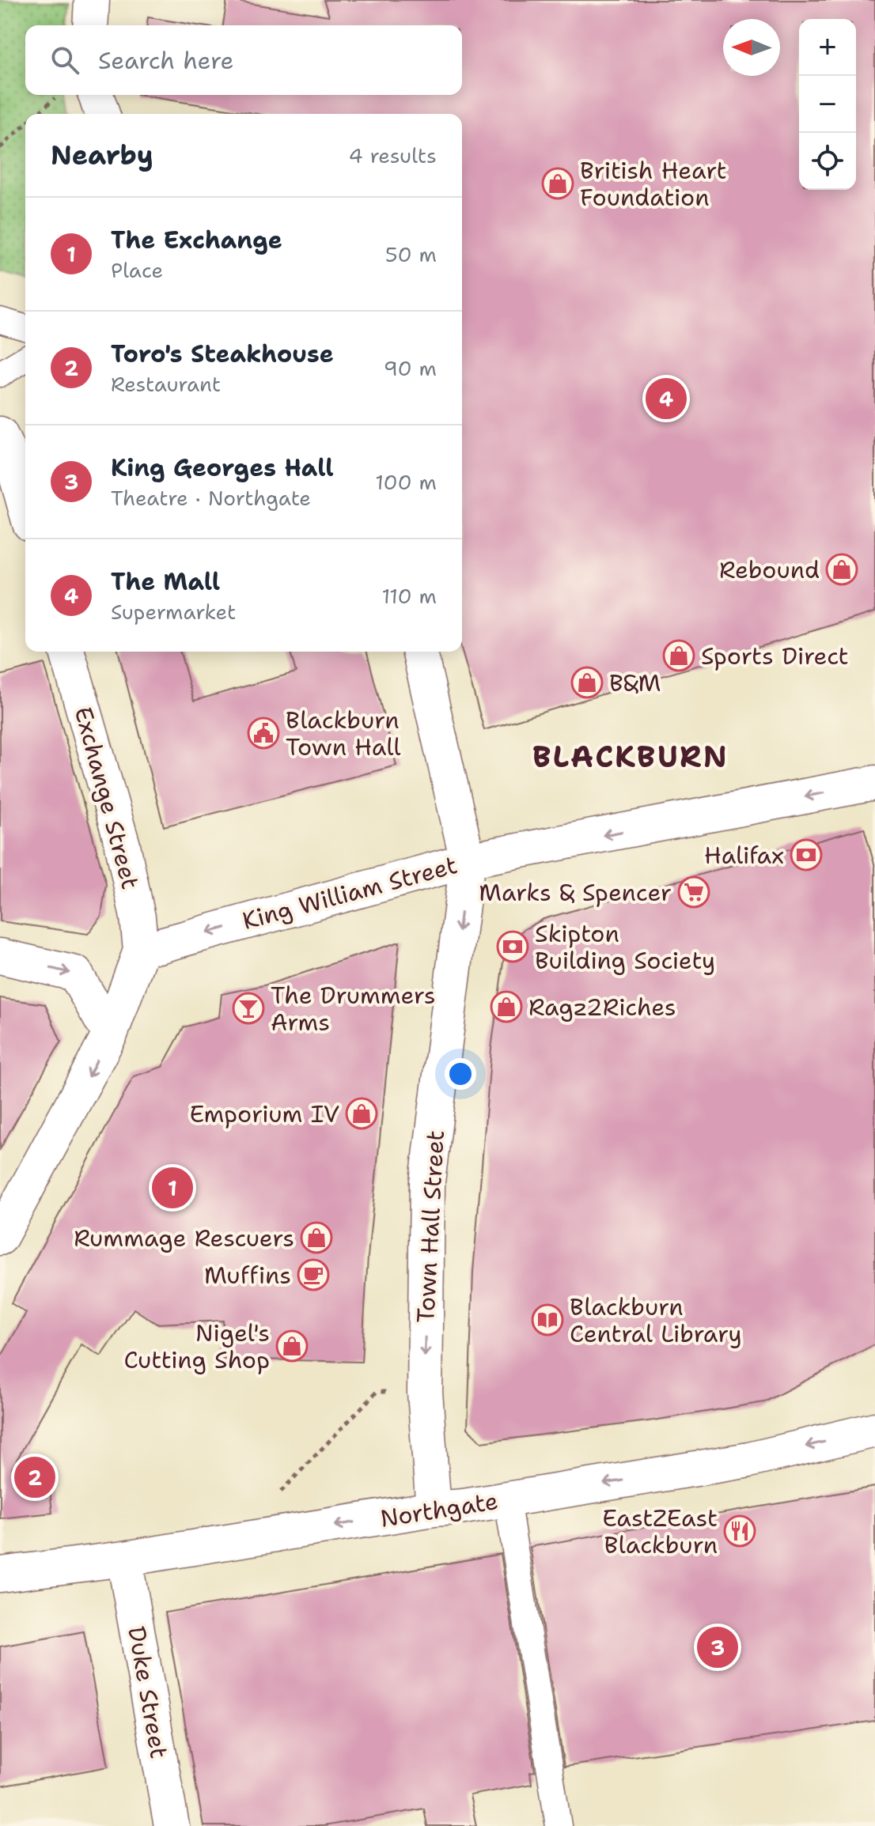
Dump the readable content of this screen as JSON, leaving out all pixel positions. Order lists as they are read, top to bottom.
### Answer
{
  "streets": {
    "street": [
      "Exchange Street",
      "King William Street",
      "Town Hall Street",
      "Northgate",
      "Duke Street"
    ]
  },
  "crossings": [
    ["Exchange Street", "King William Street"],
    ["King William Street", "Town Hall Street"],
    ["Town Hall Street", "Northgate"],
    ["Northgate", "Duke Street"]
  ],
  "one_way": ["King William Street", "Town Hall Street", "Northgate"],
  "districts": ["BLACKBURN"],
  "places": {
    "shop": [
      "British Heart Foundation",
      "Rebound",
      "Sports Direct",
      "B&M",
      "Ragz2Riches",
      "Emporium IV",
      "Rummage Rescuers",
      "Nigel's Cutting Shop"
    ],
    "public building": ["Blackburn Town Hall"],
    "bank": ["Halifax", "Skipton Building Society"],
    "supermarket": ["Marks & Spencer"],
    "bar": ["The Drummers Arms"],
    "cafe": ["Muffins"],
    "library": ["Blackburn Central Library"],
    "restaurant": ["EastZEast Blackburn"]
  },
  "north": "left",
  "page": {
    "map_buttons": ["+", "−"],
    "search": "Search here",
    "heading": ["Nearby", "4 results"],
    "list": [
      {
        "mark": "1",
        "name": "The Exchange",
        "note": "Place",
        "value": "50 m"
      },
      {
        "mark": "2",
        "name": "Toro's Steakhouse",
        "note": "Restaurant",
        "value": "90 m"
      },
      {
        "mark": "3",
        "name": "King Georges Hall",
        "note": "Theatre · Northgate",
        "value": "100 m"
      },
      {
        "mark": "4",
        "name": "The Mall",
        "note": "Supermarket",
        "value": "110 m"
      }
    ],
    "pins": [
      "4",
      "1",
      "2",
      "3"
    ]
  }
}
